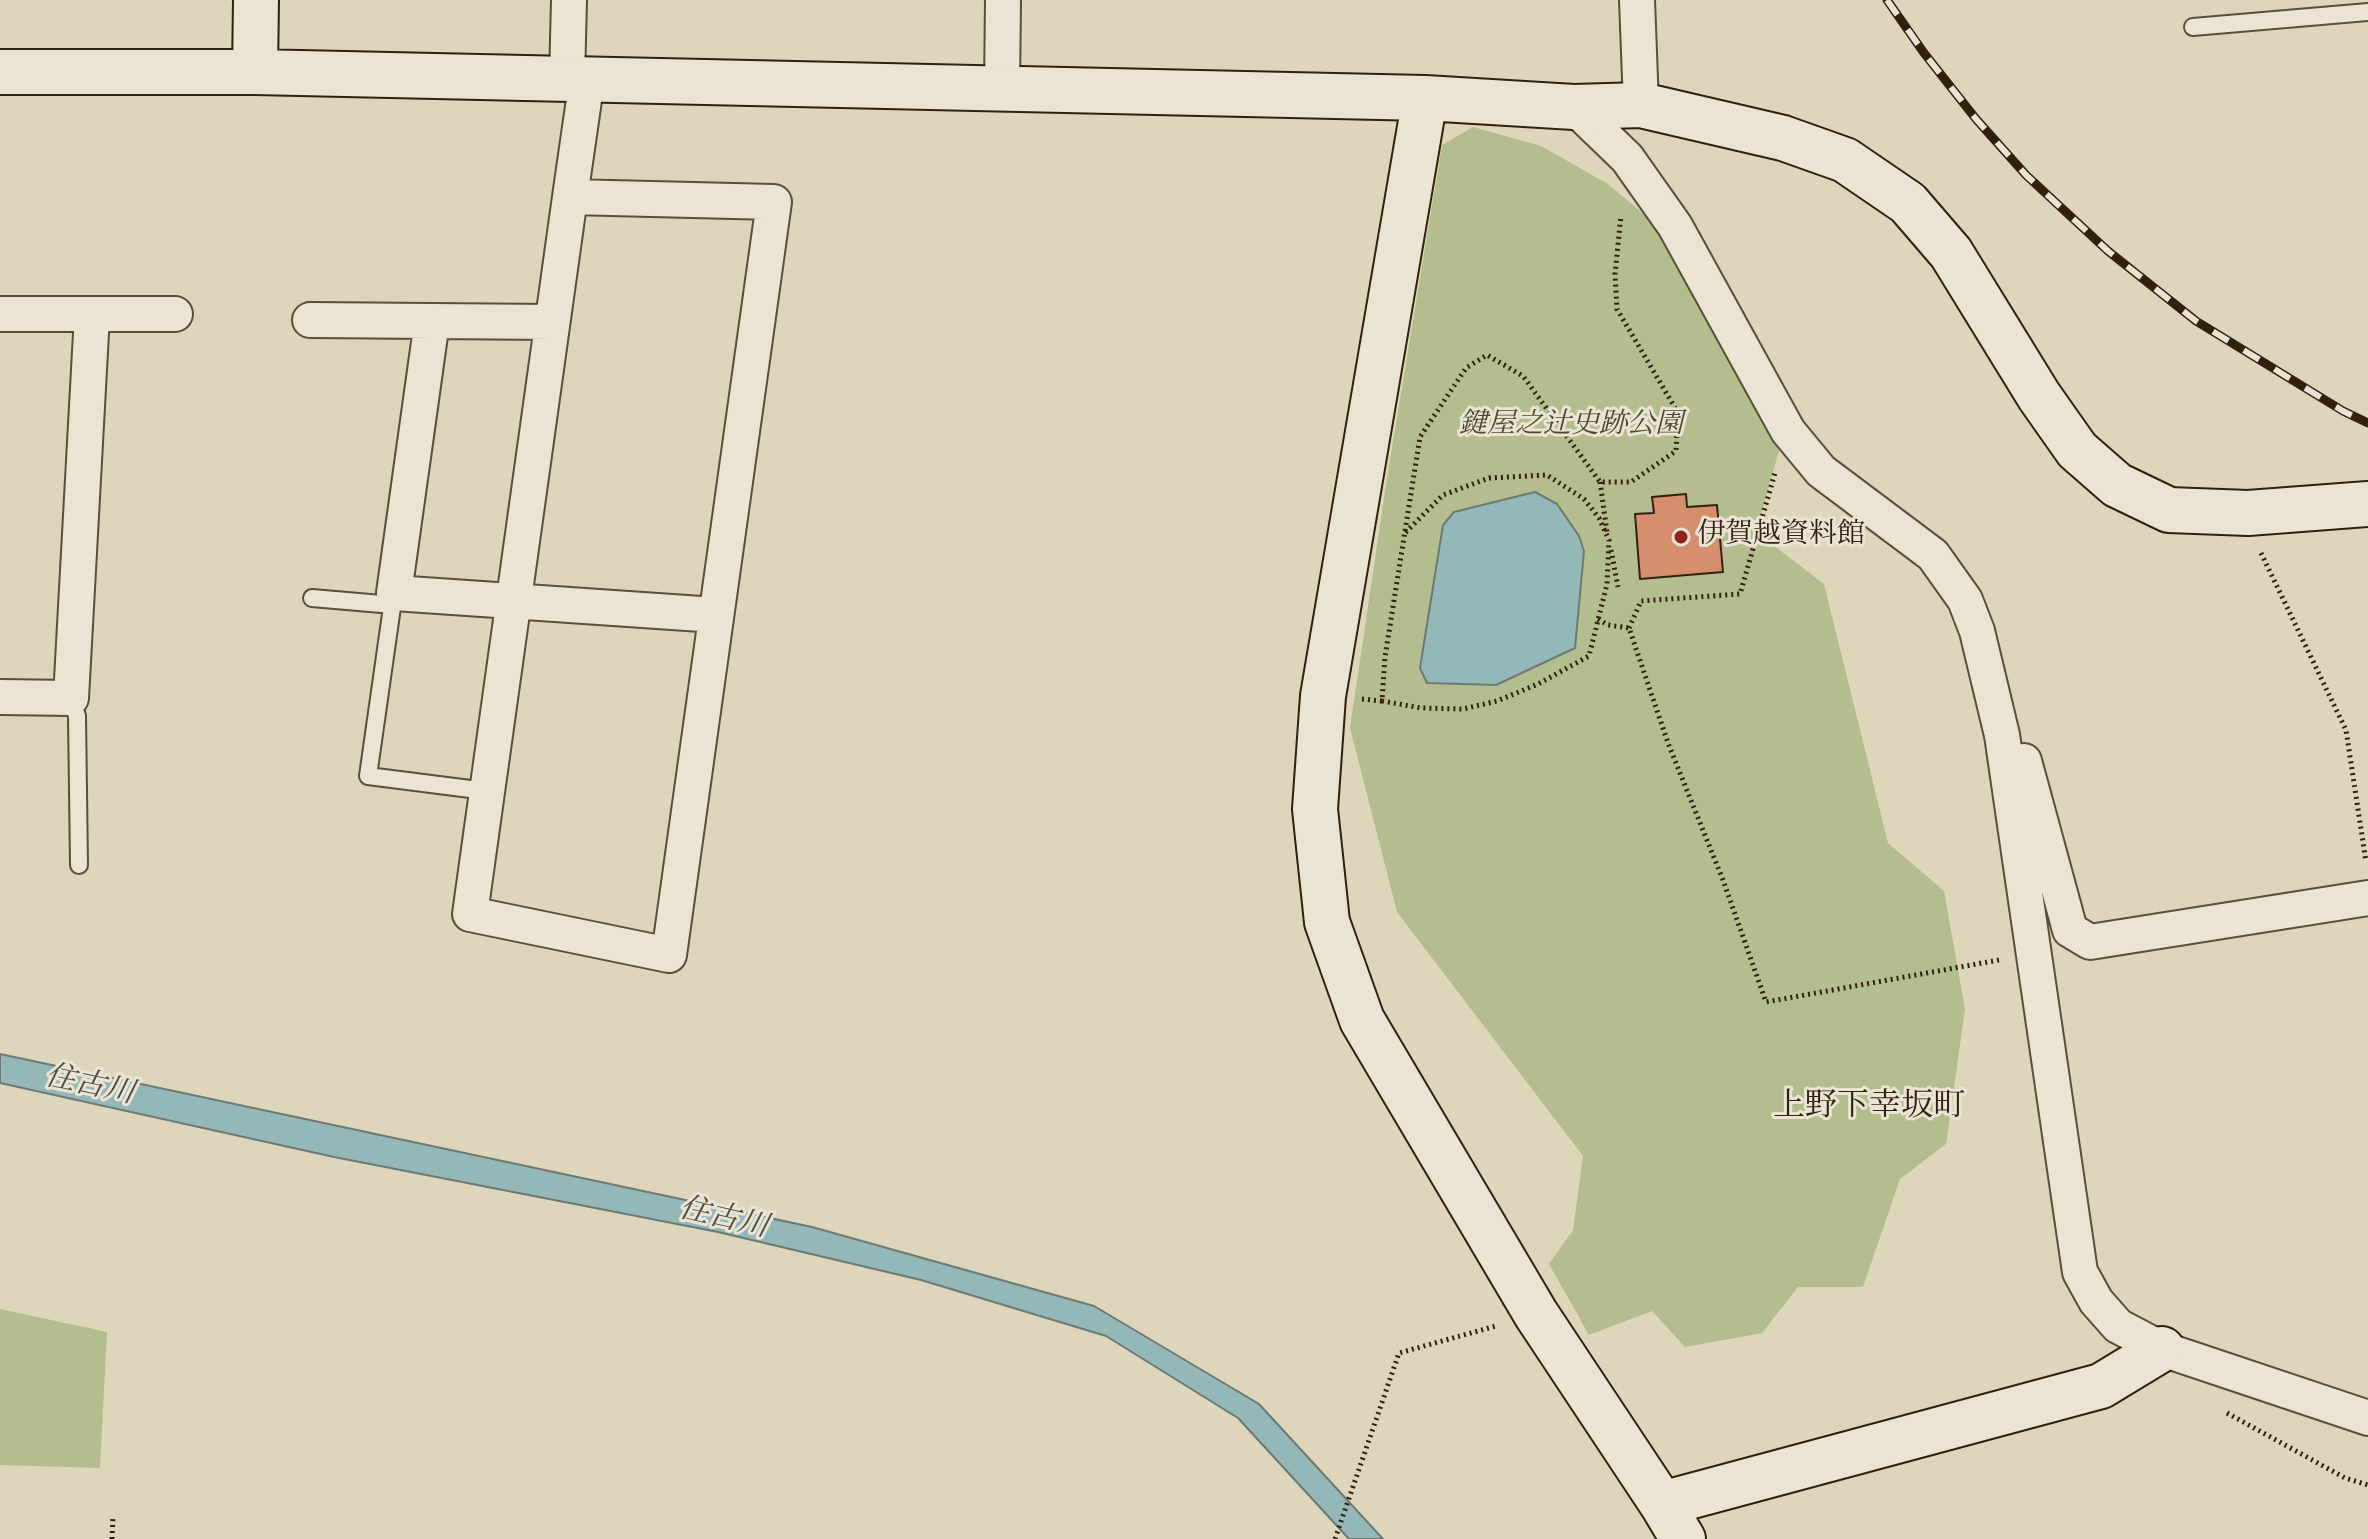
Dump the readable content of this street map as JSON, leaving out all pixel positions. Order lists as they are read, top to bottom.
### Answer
{
  "districts": ["上野下幸坂町"],
  "water": ["住古川"],
  "parks": ["鍵屋之辻史跡公園"],
  "places": ["伊賀越資料館"]
}
